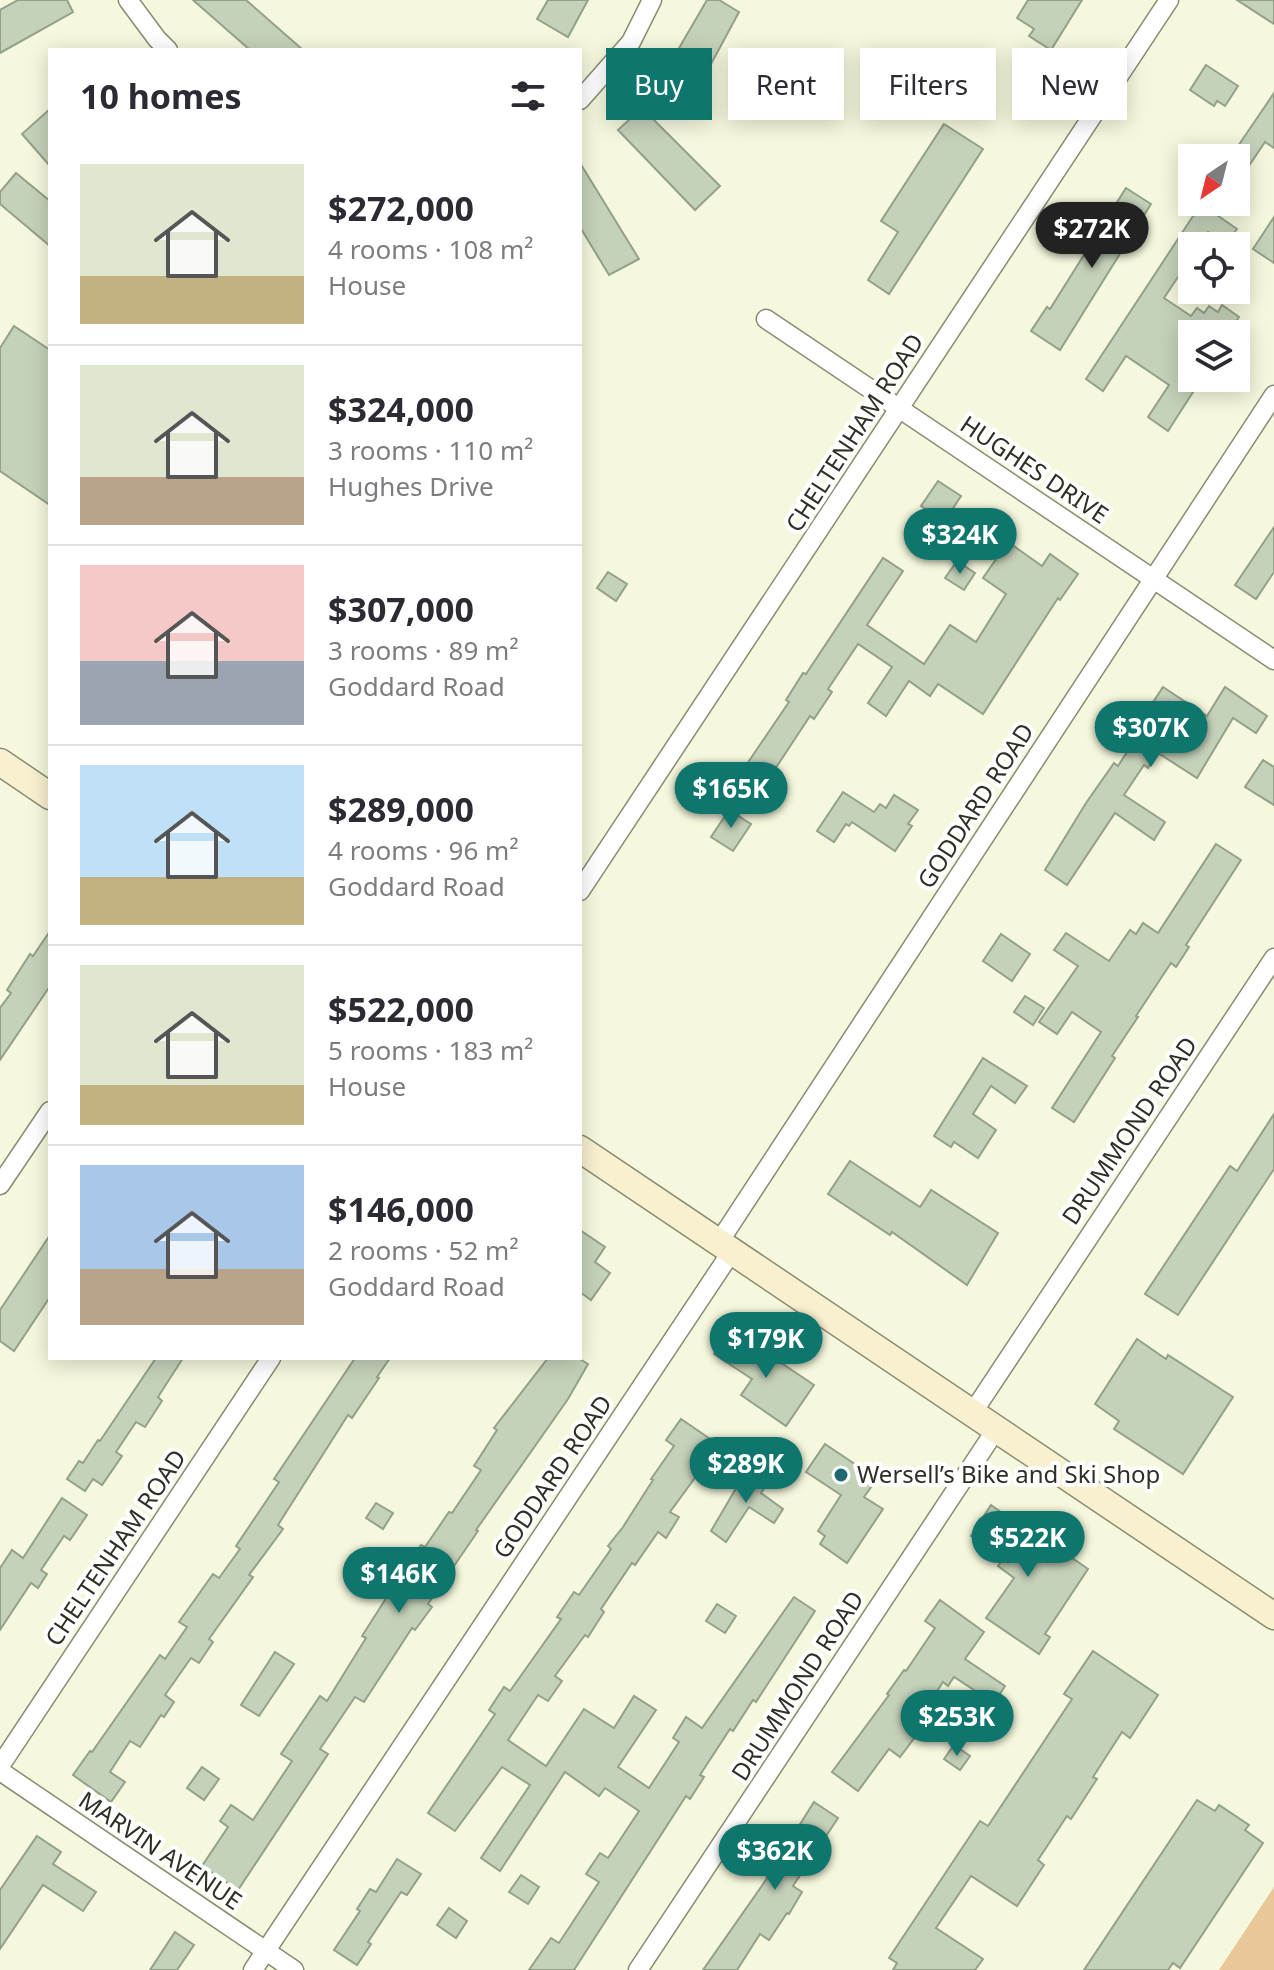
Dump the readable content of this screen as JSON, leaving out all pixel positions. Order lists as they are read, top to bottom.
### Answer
{
  "streets": {
    "street": [
      "CHELTENHAM ROAD",
      "HUGHES DRIVE",
      "GODDARD ROAD",
      "DRUMMOND ROAD",
      "MARVIN AVENUE"
    ]
  },
  "crossings": [
    ["CHELTENHAM ROAD", "HUGHES DRIVE"],
    ["CHELTENHAM ROAD", "MARVIN AVENUE"],
    ["HUGHES DRIVE", "GODDARD ROAD"],
    ["GODDARD ROAD", "MARVIN AVENUE"]
  ],
  "places": ["Wersell’s Bike and Ski Shop"],
  "north": "bottom left",
  "page": {
    "chip": [
      "Buy",
      "Rent",
      "Filters",
      "New"
    ],
    "heading": "10 homes",
    "list": [
      {
        "name": "$272,000",
        "note": "4 rooms · 108 m² · House"
      },
      {
        "name": "$324,000",
        "note": "3 rooms · 110 m² · Hughes Drive"
      },
      {
        "name": "$307,000",
        "note": "3 rooms · 89 m² · Goddard Road"
      },
      {
        "name": "$289,000",
        "note": "4 rooms · 96 m² · Goddard Road"
      },
      {
        "name": "$522,000",
        "note": "5 rooms · 183 m² · House"
      },
      {
        "name": "$146,000",
        "note": "2 rooms · 52 m² · Goddard Road"
      }
    ],
    "price": [
      "$272K",
      "$324K",
      "$307K",
      "$165K",
      "$179K",
      "$289K",
      "$522K",
      "$146K",
      "$253K",
      "$362K"
    ]
  }
}
